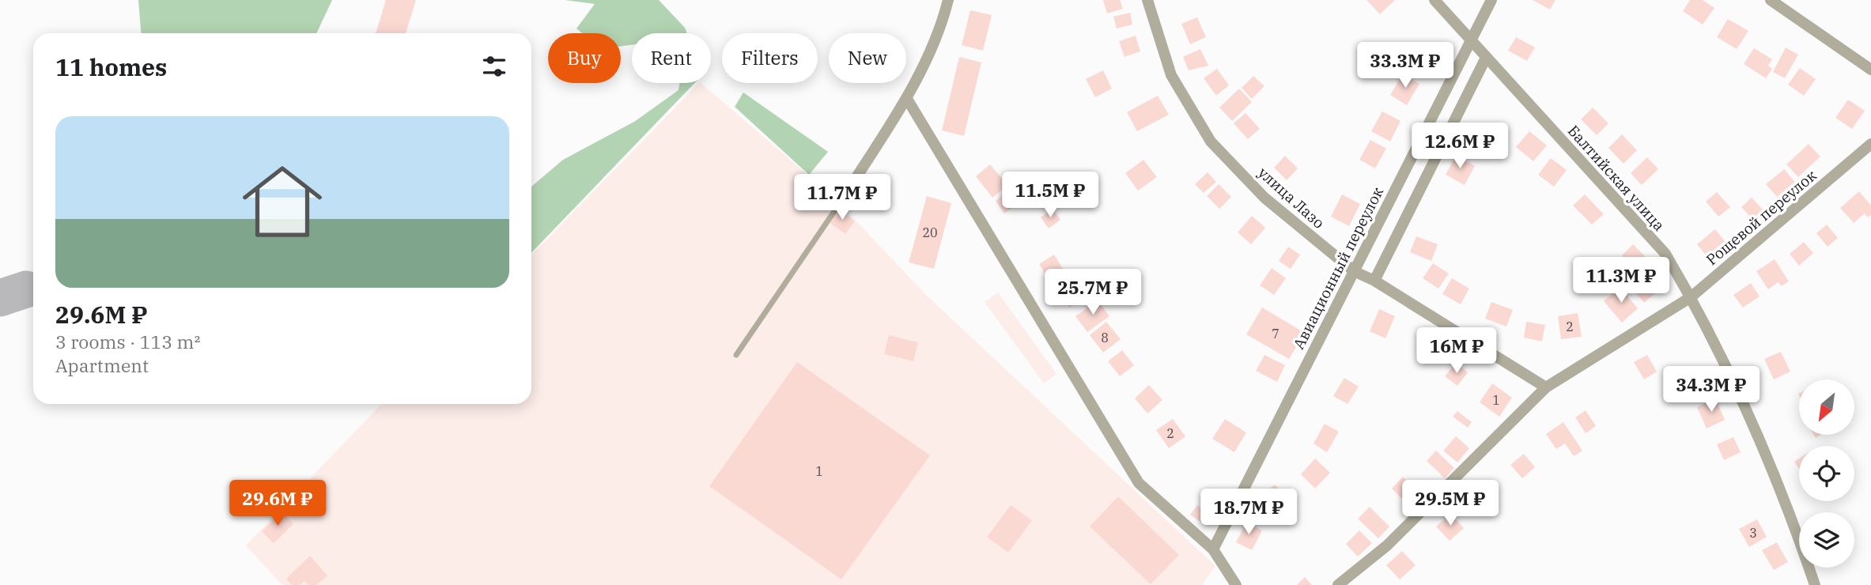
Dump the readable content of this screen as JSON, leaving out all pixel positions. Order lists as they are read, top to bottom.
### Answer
{
  "streets": {
    "street": [
      "Балтийская улица",
      "улица Лазо",
      "Рощевой переулок",
      "Авиационный переулок"
    ]
  },
  "crossings": [
    ["Балтийская улица", "Рощевой переулок"],
    ["Балтийская улица", "Авиационный переулок"],
    ["улица Лазо", "Рощевой переулок"],
    ["улица Лазо", "Авиационный переулок"]
  ],
  "house_numbers": [
    "20",
    "2",
    "7",
    "8",
    "1",
    "2",
    "1",
    "3"
  ],
  "north": "bottom left",
  "page": {
    "chip": [
      "Buy",
      "Rent",
      "Filters",
      "New"
    ],
    "heading": "11 homes",
    "price": [
      "33.3M ₽",
      "12.6M ₽",
      "11.5M ₽",
      "11.7M ₽",
      "11.3M ₽",
      "25.7M ₽",
      "16M ₽",
      "34.3M ₽",
      "29.6M ₽",
      "29.5M ₽",
      "18.7M ₽"
    ],
    "list": [
      {
        "name": "29.6M ₽",
        "note": "3 rooms · 113 m² · Apartment"
      }
    ]
  }
}
